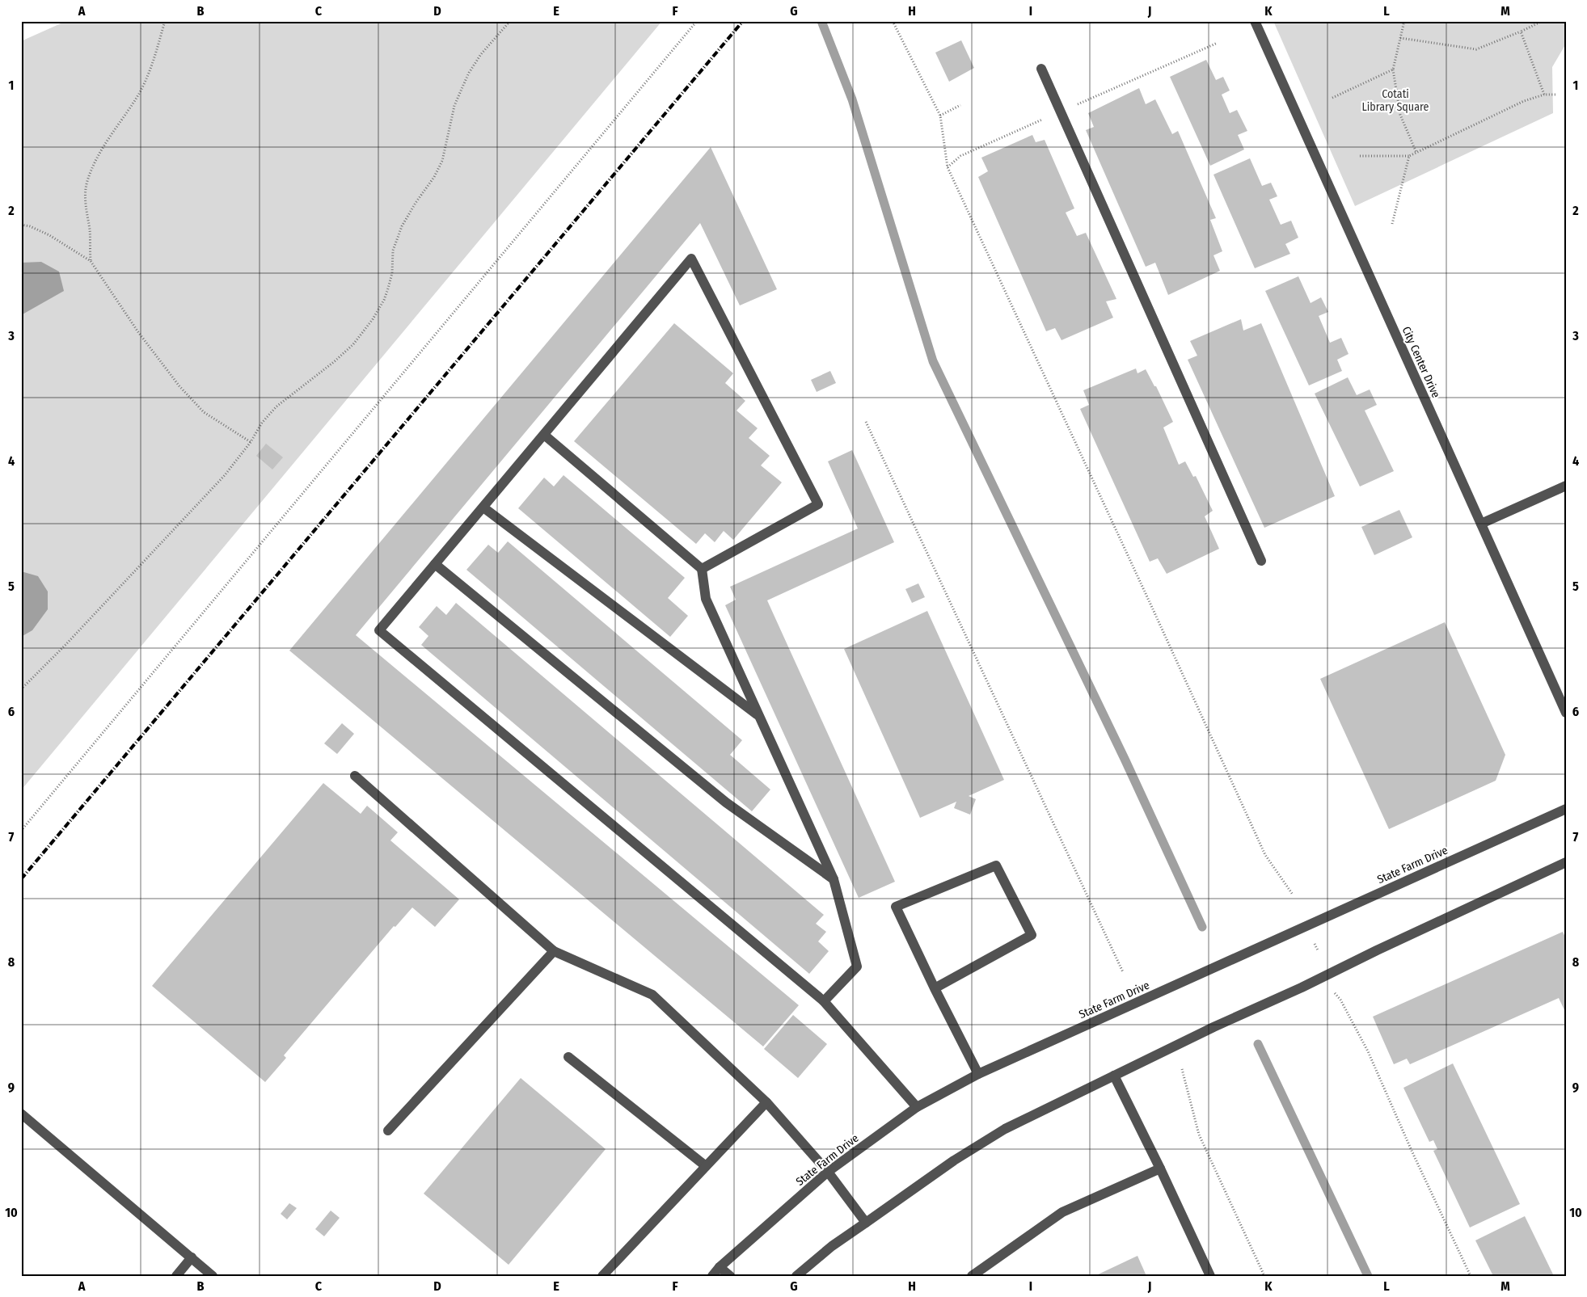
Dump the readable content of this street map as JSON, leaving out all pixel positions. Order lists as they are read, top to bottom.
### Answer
{
  "streets": {
    "street": ["City Center Drive", "State Farm Drive"]
  },
  "parks": ["Cotati Library Square"],
  "grid": {
    "columns": [
      "A",
      "B",
      "C",
      "D",
      "E",
      "F",
      "G",
      "H",
      "I",
      "J",
      "K",
      "L",
      "M"
    ],
    "rows": [
      "1",
      "2",
      "3",
      "4",
      "5",
      "6",
      "7",
      "8",
      "9",
      "10"
    ]
  }
}
